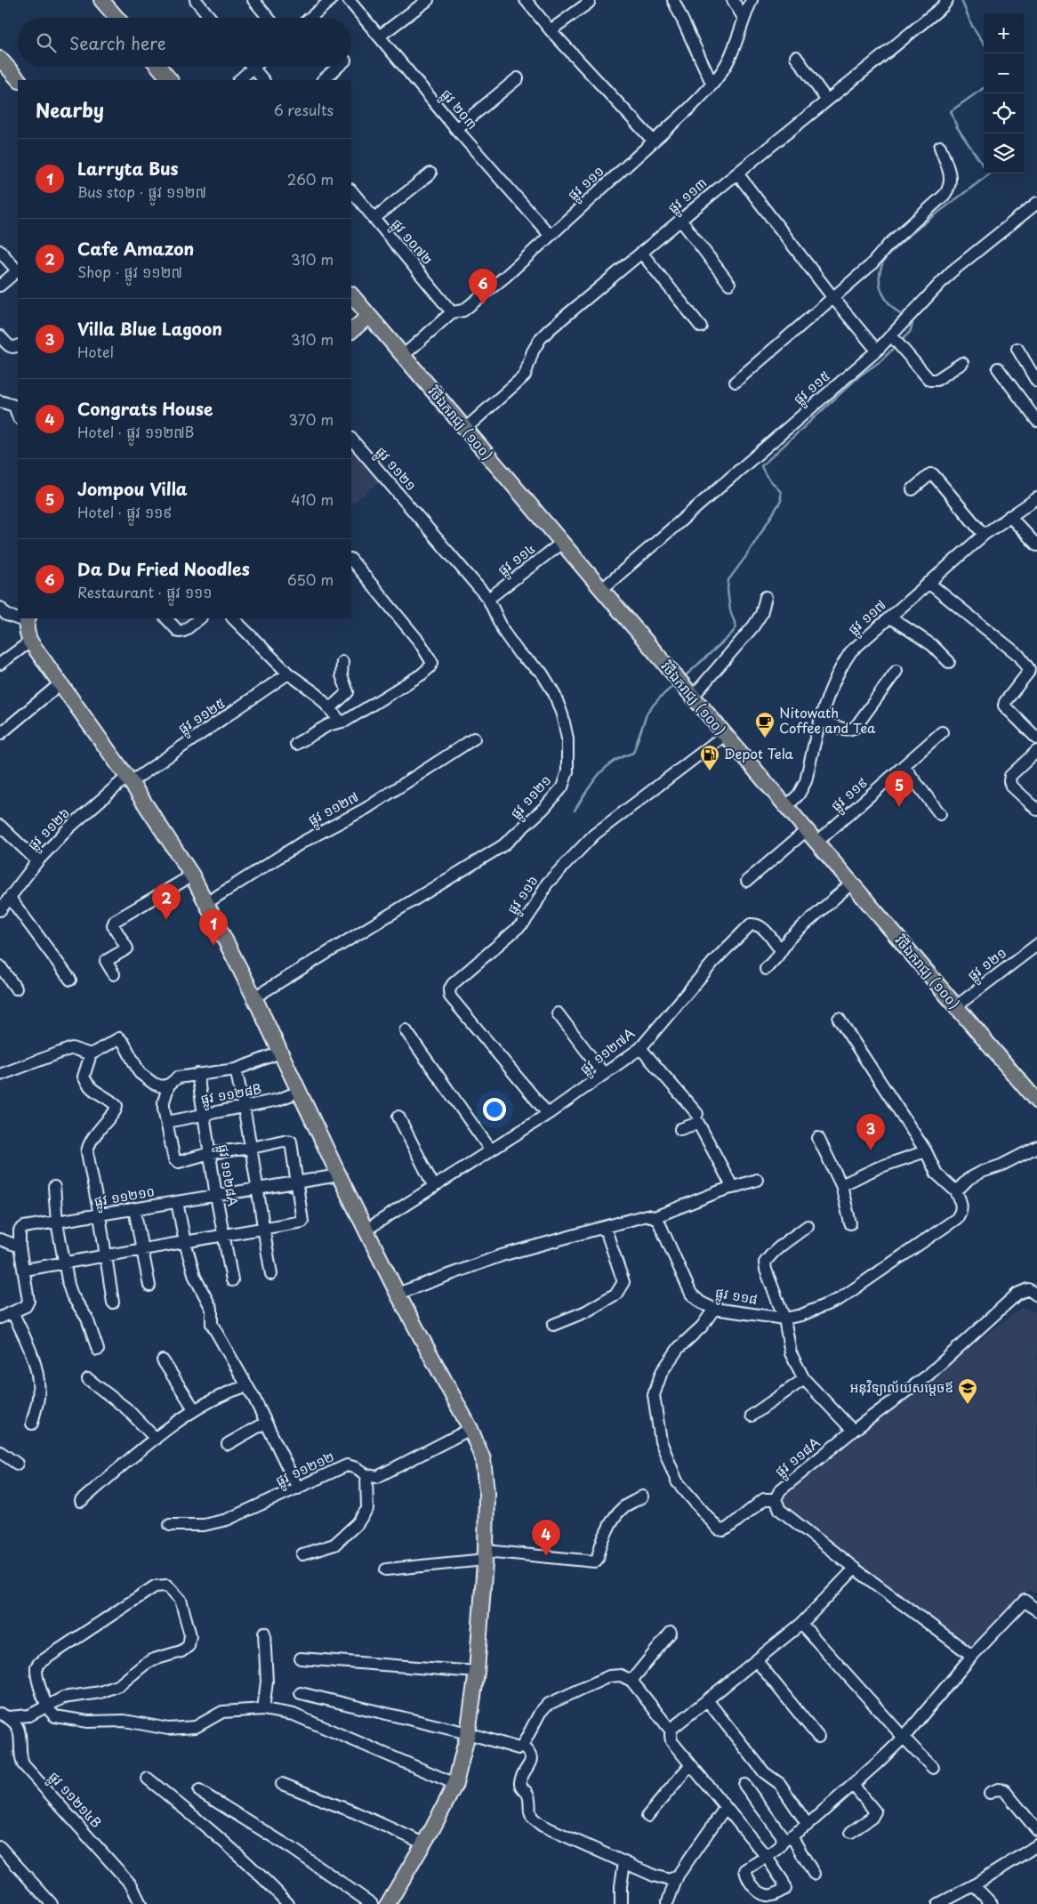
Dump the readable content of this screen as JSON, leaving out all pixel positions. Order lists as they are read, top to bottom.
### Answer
{
  "streets": {
    "main road": ["វិថីឯករាជ្យ (១០០)"],
    "street": [
      "ផ្លូវ ២០៣",
      "ផ្លូវ ១១១",
      "ផ្លូវ ១១៣",
      "ផ្លូវ ១០៧២",
      "ផ្លូវ ១១៥",
      "ផ្លូវ ១១២១",
      "ផ្លូវ ១១៤",
      "ផ្លូវ ១១៧",
      "ផ្លូវ ១១២៥",
      "ផ្លូវ ១១៩",
      "ផ្លូវ ១១២៧",
      "ផ្លូវ ១១២៦",
      "ផ្លូវ ១១៦",
      "ផ្លូវ ១២១",
      "ផ្លូវ ១១២៧A",
      "ផ្លូវ ១១២៨B",
      "ផ្លូវ ១១២៨A",
      "ផ្លូវ ១១២១០",
      "ផ្លូវ ១១៨",
      "ផ្លូវ ១១៨A",
      "ផ្លូវ ១១២១២",
      "ផ្លូវ ១១២១៤B"
    ]
  },
  "crossings": [
    ["ផ្លូវ ២០៣", "ផ្លូវ ១១១"],
    ["ផ្លូវ ១១១", "ផ្លូវ ១០៧២"],
    ["ផ្លូវ ១១១", "វិថីឯករាជ្យ (១០០)"],
    ["ផ្លូវ ១១៣", "វិថីឯករាជ្យ (១០០)"],
    ["ផ្លូវ ១១៥", "វិថីឯករាជ្យ (១០០)"],
    ["វិថីឯករាជ្យ (១០០)", "ផ្លូវ ១១៤"],
    ["វិថីឯករាជ្យ (១០០)", "ផ្លូវ ១១៧"],
    ["វិថីឯករាជ្យ (១០០)", "ផ្លូវ ១១៩"],
    ["វិថីឯករាជ្យ (១០០)", "ផ្លូវ ១១៦"],
    ["វិថីឯករាជ្យ (១០០)", "ផ្លូវ ១២១"],
    ["ផ្លូវ ១១២១", "ផ្លូវ ១១៤"],
    ["ផ្លូវ ១១២៥", "ផ្លូវ ១១២៦"],
    ["ផ្លូវ ១១៦", "ផ្លូវ ១១២៧A"],
    ["ផ្លូវ ១១២៨B", "ផ្លូវ ១១២៨A"],
    ["ផ្លូវ ១១២៨A", "ផ្លូវ ១១២១០"]
  ],
  "places": {
    "cafe": ["Nitowath Coffee and Tea"],
    "fuel station": ["Depot Tela"],
    "school or university": ["អនុវិទ្យាល័យសម្តេចឪ"]
  },
  "page": {
    "map_buttons": ["+", "−"],
    "search": "Search here",
    "heading": ["Nearby", "6 results"],
    "list": [
      {
        "mark": "1",
        "name": "Larryta Bus",
        "note": "Bus stop · ផ្លូវ ១១២៧",
        "value": "260 m"
      },
      {
        "mark": "2",
        "name": "Cafe Amazon",
        "note": "Shop · ផ្លូវ ១១២៧",
        "value": "310 m"
      },
      {
        "mark": "3",
        "name": "Villa Blue Lagoon",
        "note": "Hotel",
        "value": "310 m"
      },
      {
        "mark": "4",
        "name": "Congrats House",
        "note": "Hotel · ផ្លូវ ១១២៧B",
        "value": "370 m"
      },
      {
        "mark": "5",
        "name": "Jompou Villa",
        "note": "Hotel · ផ្លូវ ១១៩",
        "value": "410 m"
      },
      {
        "mark": "6",
        "name": "Da Du Fried Noodles",
        "note": "Restaurant · ផ្លូវ ១១១",
        "value": "650 m"
      }
    ],
    "pins": [
      "6",
      "5",
      "2",
      "1",
      "3",
      "4"
    ]
  }
}
